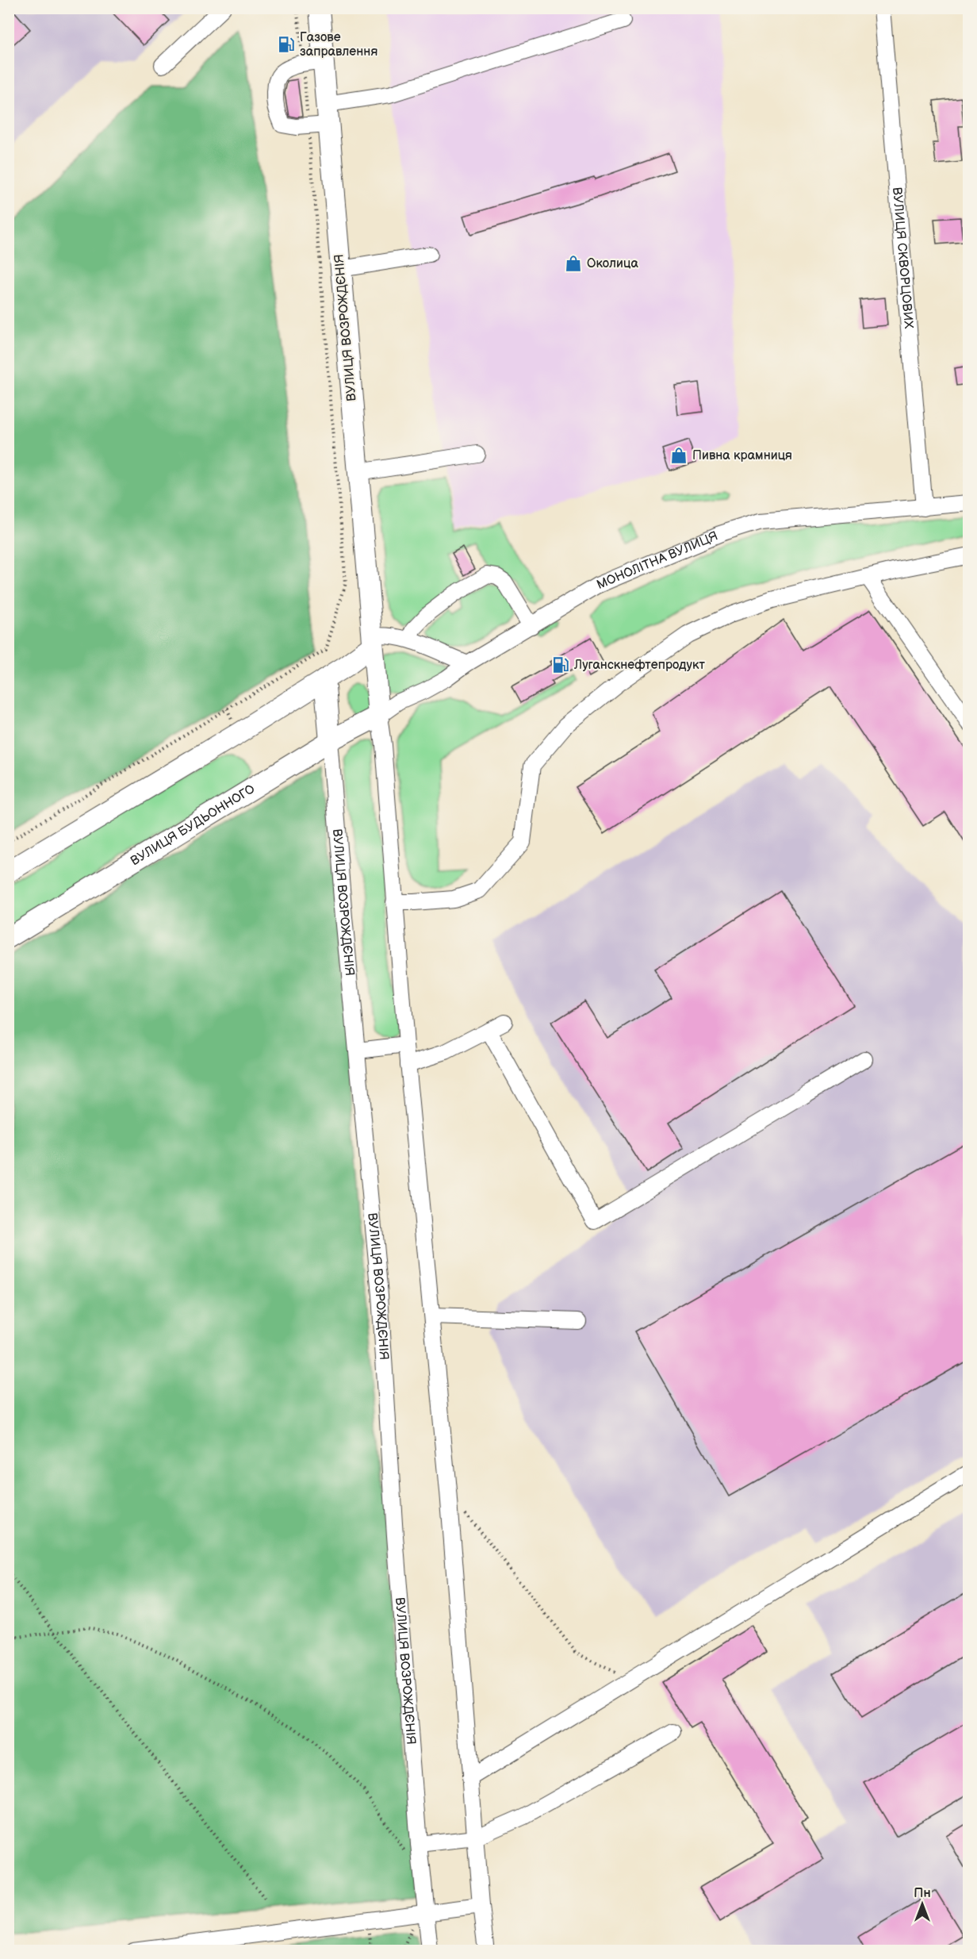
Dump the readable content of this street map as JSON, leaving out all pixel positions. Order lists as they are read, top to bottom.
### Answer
{
  "streets": {
    "main road": ["ВУЛИЦЯ ВОЗРОЖДЄНІЯ", "ВУЛИЦЯ БУДЬОННОГО"],
    "street": ["ВУЛИЦЯ СКВОРЦОВИХ", "МОНОЛІТНА ВУЛИЦЯ"]
  },
  "crossings": [
    ["ВУЛИЦЯ СКВОРЦОВИХ", "МОНОЛІТНА ВУЛИЦЯ"],
    ["ВУЛИЦЯ ВОЗРОЖДЄНІЯ", "МОНОЛІТНА ВУЛИЦЯ"],
    ["ВУЛИЦЯ ВОЗРОЖДЄНІЯ", "ВУЛИЦЯ БУДЬОННОГО"],
    ["МОНОЛІТНА ВУЛИЦЯ", "ВУЛИЦЯ БУДЬОННОГО"]
  ],
  "places": {
    "fuel station": ["Газове заправлення", "Луганскнефтепродукт"],
    "shop": ["Околица", "Пивна крамниця"]
  },
  "north": "top"
}
